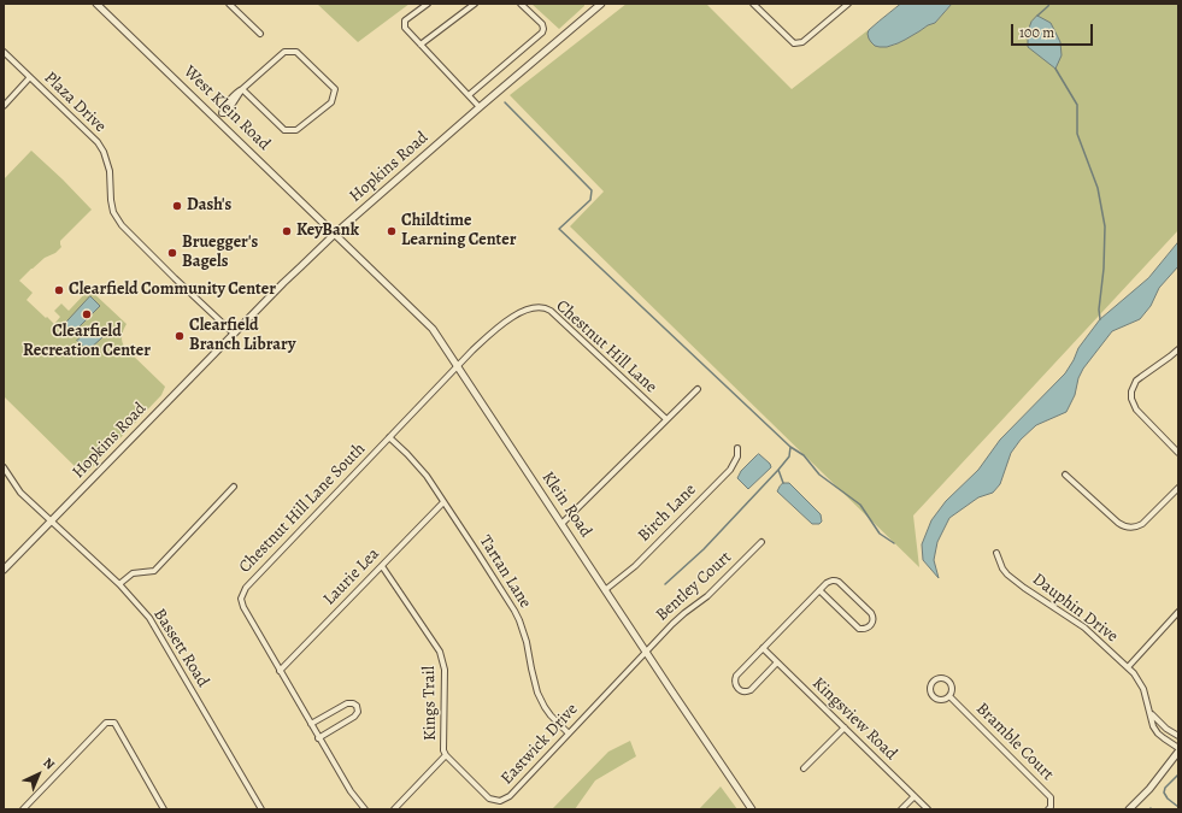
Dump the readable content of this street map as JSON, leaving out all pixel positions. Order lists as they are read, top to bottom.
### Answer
{
  "streets": {
    "street": [
      "Plaza Drive",
      "West Klein Road",
      "Hopkins Road",
      "Chestnut Hill Lane",
      "Klein Road",
      "Chestnut Hill Lane South",
      "Birch Lane",
      "Tartan Lane",
      "Laurie Lea",
      "Bentley Court",
      "Dauphin Drive",
      "Bassett Road",
      "Kings Trail",
      "Kingsview Road",
      "Bramble Court",
      "Eastwick Drive"
    ]
  },
  "crossings": [
    ["Plaza Drive", "Hopkins Road"],
    ["West Klein Road", "Hopkins Road"],
    ["West Klein Road", "Klein Road"],
    ["Hopkins Road", "Klein Road"],
    ["Hopkins Road", "Bassett Road"],
    ["Chestnut Hill Lane", "Klein Road"],
    ["Chestnut Hill Lane", "Chestnut Hill Lane South"],
    ["Klein Road", "Chestnut Hill Lane South"],
    ["Klein Road", "Birch Lane"],
    ["Klein Road", "Bentley Court"],
    ["Klein Road", "Eastwick Drive"],
    ["Chestnut Hill Lane South", "Tartan Lane"],
    ["Chestnut Hill Lane South", "Laurie Lea"],
    ["Tartan Lane", "Laurie Lea"],
    ["Tartan Lane", "Eastwick Drive"],
    ["Laurie Lea", "Kings Trail"],
    ["Bentley Court", "Eastwick Drive"],
    ["Kings Trail", "Eastwick Drive"]
  ],
  "places": [
    "Dash's",
    "KeyBank",
    "Childtime Learning Center",
    "Bruegger's Bagels",
    "Clearfield Community Center",
    "Clearfield Recreation Center",
    "Clearfield Branch Library"
  ],
  "scale_bar": "100 m",
  "north": "top right"
}
